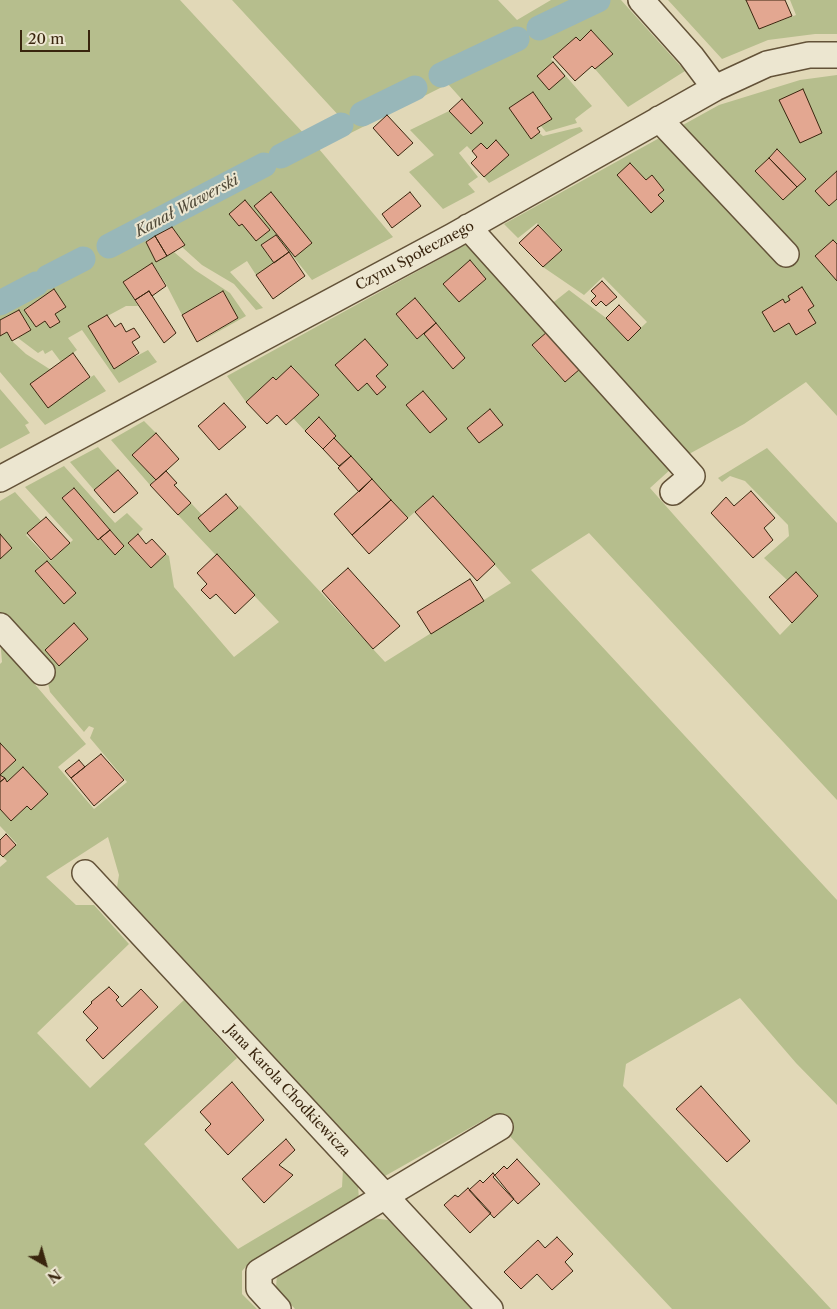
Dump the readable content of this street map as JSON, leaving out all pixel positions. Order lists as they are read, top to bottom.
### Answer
{
  "streets": {
    "street": ["Czynu Społecznego", "Jana Karola Chodkiewicza"]
  },
  "water": ["Kanał Wawerski"],
  "scale_bar": "20 m",
  "north": "bottom right"
}
